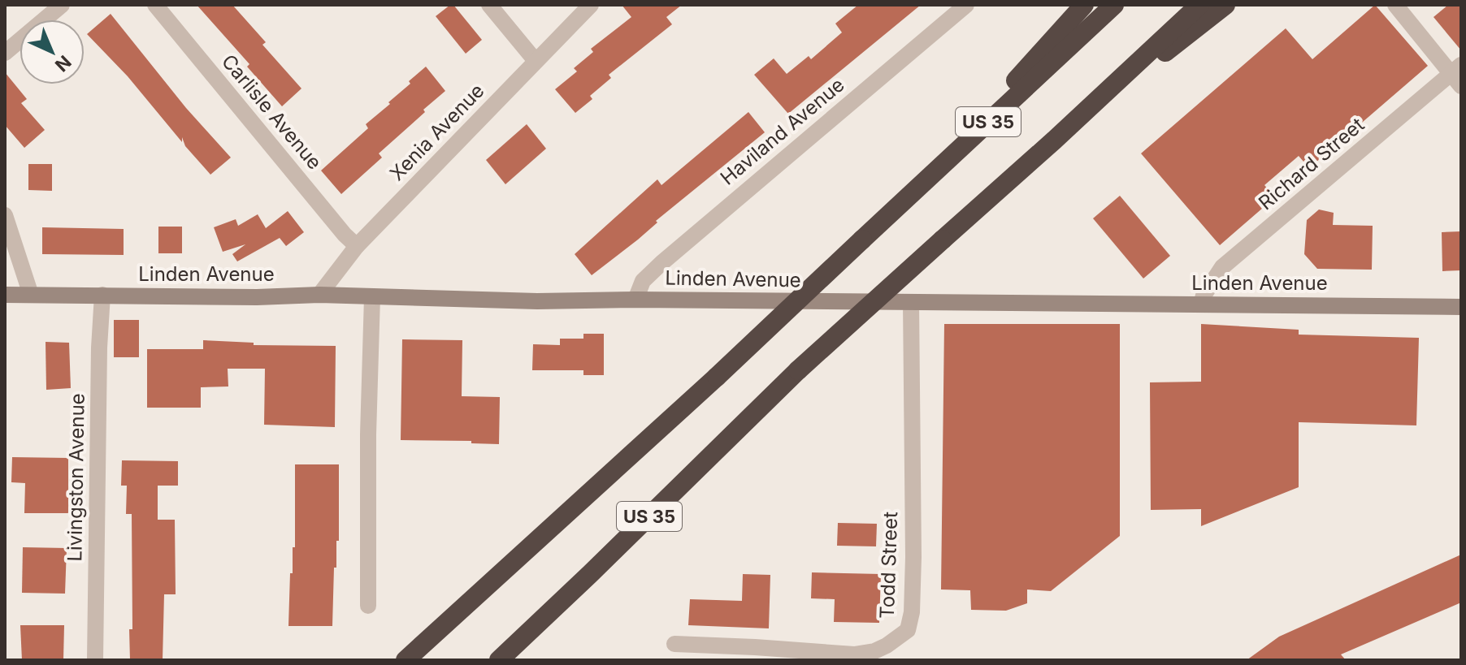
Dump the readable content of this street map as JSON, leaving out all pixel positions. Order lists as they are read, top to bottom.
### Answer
{
  "streets": {
    "highway": ["US 35"],
    "main road": ["Linden Avenue"],
    "street": [
      "Carlisle Avenue",
      "Haviland Avenue",
      "Xenia Avenue",
      "Richard Street",
      "Livingston Avenue",
      "Todd Street"
    ]
  },
  "crossings": [
    ["Carlisle Avenue", "Xenia Avenue"],
    ["Haviland Avenue", "Linden Avenue"],
    ["Xenia Avenue", "Linden Avenue"],
    ["Richard Street", "Linden Avenue"],
    ["Linden Avenue", "Livingston Avenue"],
    ["Linden Avenue", "Todd Street"]
  ],
  "north": "bottom right"
}
